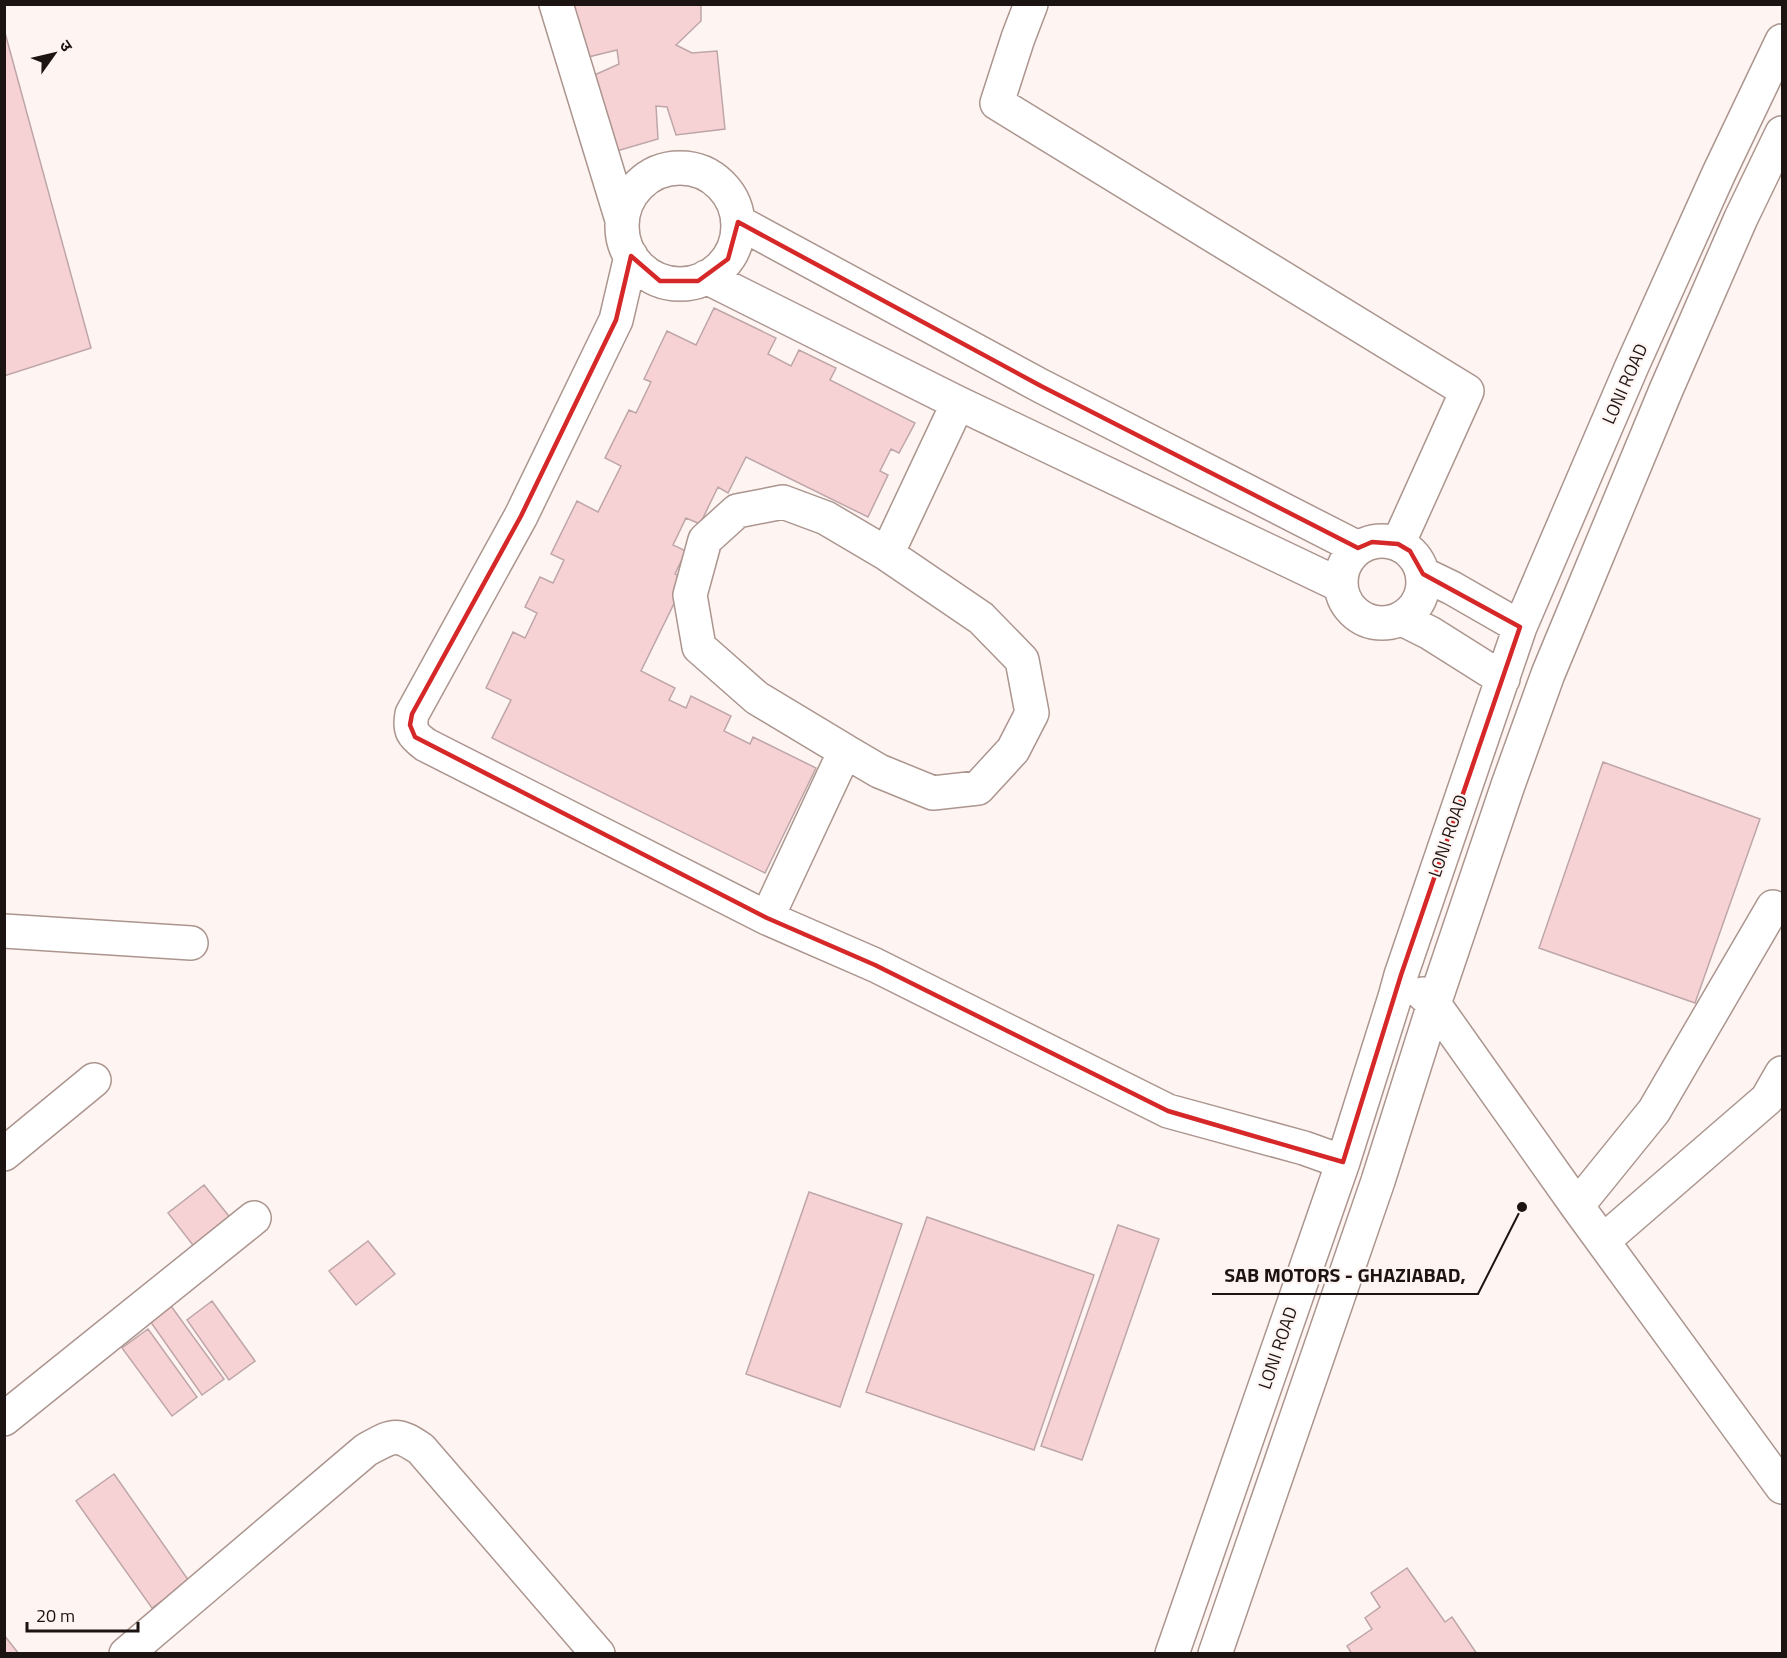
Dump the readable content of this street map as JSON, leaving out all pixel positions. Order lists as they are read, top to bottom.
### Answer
{
  "streets": {
    "street": ["LONI ROAD"]
  },
  "places": ["SAB MOTORS - GHAZIABAD,"],
  "scale_bar": "20 m",
  "north": "top right"
}
